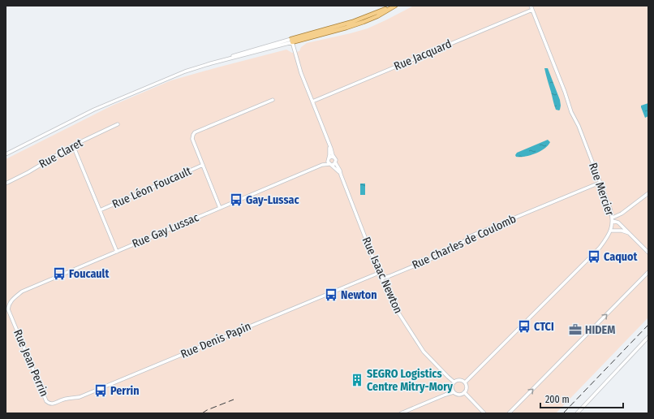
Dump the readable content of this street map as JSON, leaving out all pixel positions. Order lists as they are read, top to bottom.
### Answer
{
  "streets": {
    "street": [
      "Rue Jacquard",
      "Rue Claret",
      "Rue Léon Foucault",
      "Rue Mercier",
      "Rue Gay Lussac",
      "Rue Charles de Coulomb",
      "Rue Isaac Newton",
      "Rue Denis Papin",
      "Rue Jean Perrin"
    ]
  },
  "crossings": [
    ["Rue Jacquard", "Rue Mercier"],
    ["Rue Claret", "Rue Léon Foucault"],
    ["Rue Léon Foucault", "Rue Gay Lussac"],
    ["Rue Mercier", "Rue Charles de Coulomb"],
    ["Rue Mercier", "Rue Isaac Newton"],
    ["Rue Gay Lussac", "Rue Isaac Newton"],
    ["Rue Gay Lussac", "Rue Jean Perrin"],
    ["Rue Charles de Coulomb", "Rue Isaac Newton"],
    ["Rue Isaac Newton", "Rue Denis Papin"],
    ["Rue Denis Papin", "Rue Jean Perrin"]
  ],
  "places": {
    "bus stop": [
      "Gay-Lussac",
      "Caquot",
      "Foucault",
      "Newton",
      "CTCI",
      "Perrin"
    ],
    "office": ["HIDEM"],
    "building": ["SEGRO Logistics Centre Mitry-Mory"]
  },
  "scale_bar": "200 m"
}
